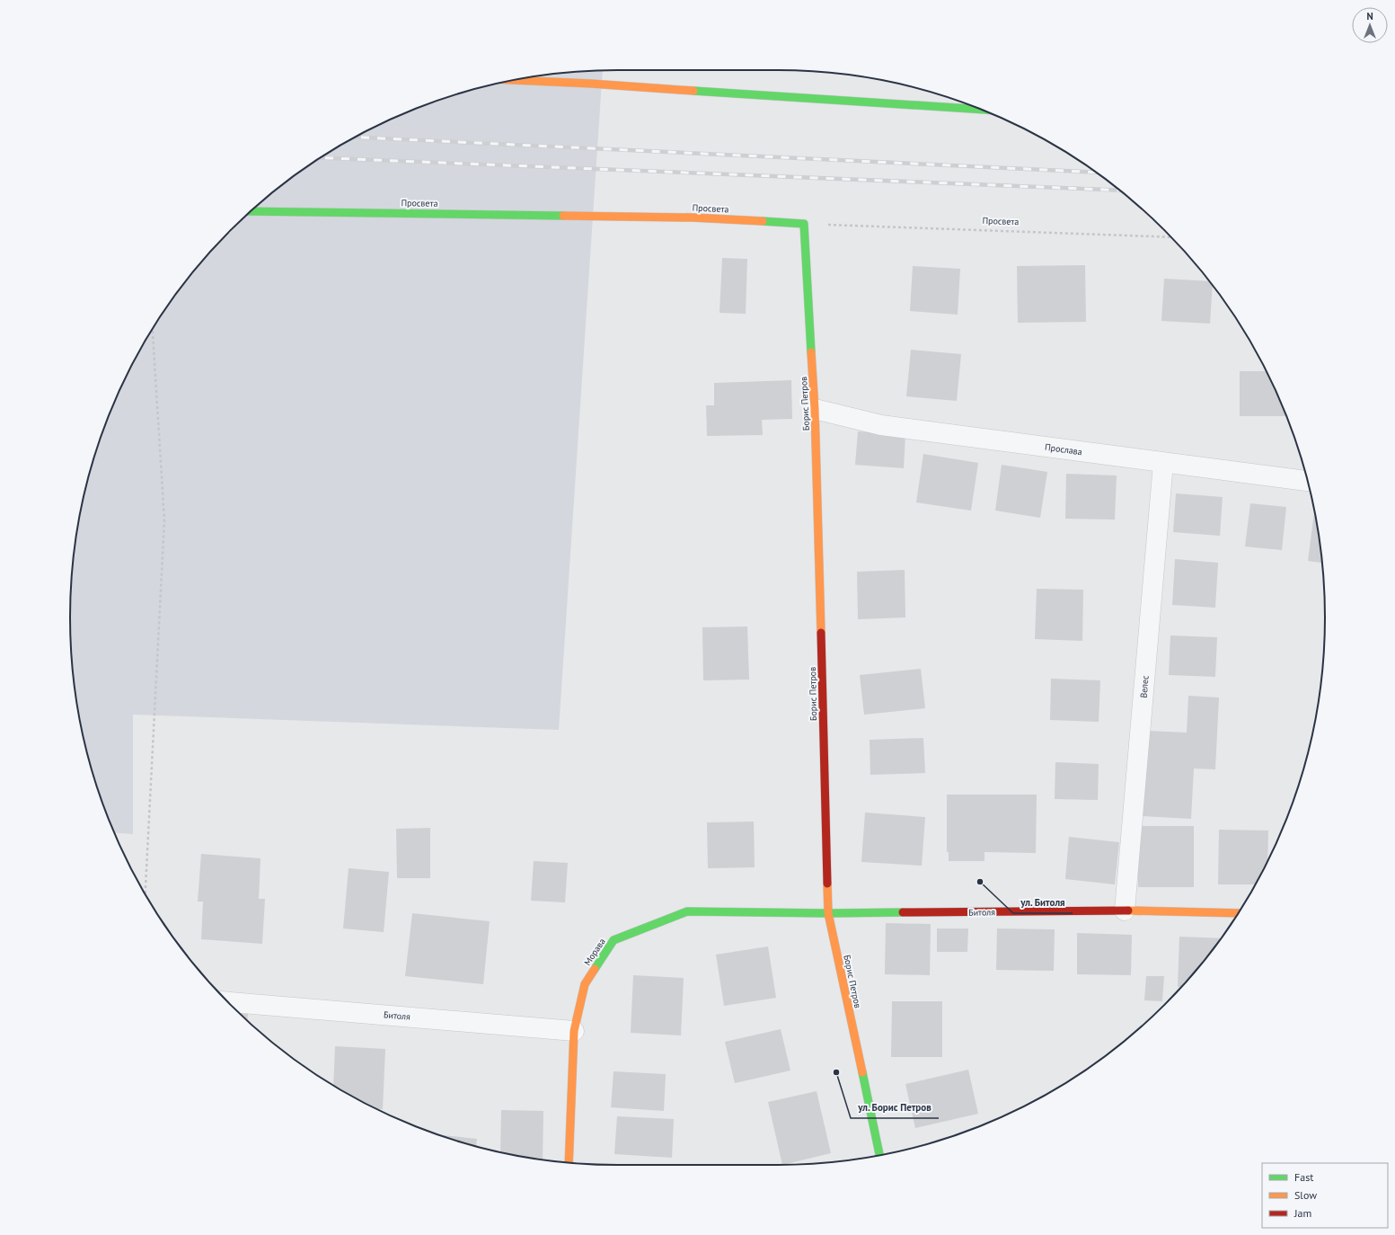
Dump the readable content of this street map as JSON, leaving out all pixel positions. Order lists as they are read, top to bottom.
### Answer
{
  "streets": {
    "street": [
      "Просвета",
      "Борис Петров",
      "Прослава",
      "Велес",
      "Битоля",
      "Морава"
    ]
  },
  "crossings": [
    ["Просвета", "Борис Петров"],
    ["Борис Петров", "Прослава"],
    ["Борис Петров", "Битоля"],
    ["Борис Петров", "Морава"],
    ["Прослава", "Велес"],
    ["Велес", "Битоля"],
    ["Битоля", "Морава"]
  ],
  "places": ["ул. Битоля", "ул. Борис Петров"],
  "legend": ["Fast", "Slow", "Jam"],
  "north": "top"
}
